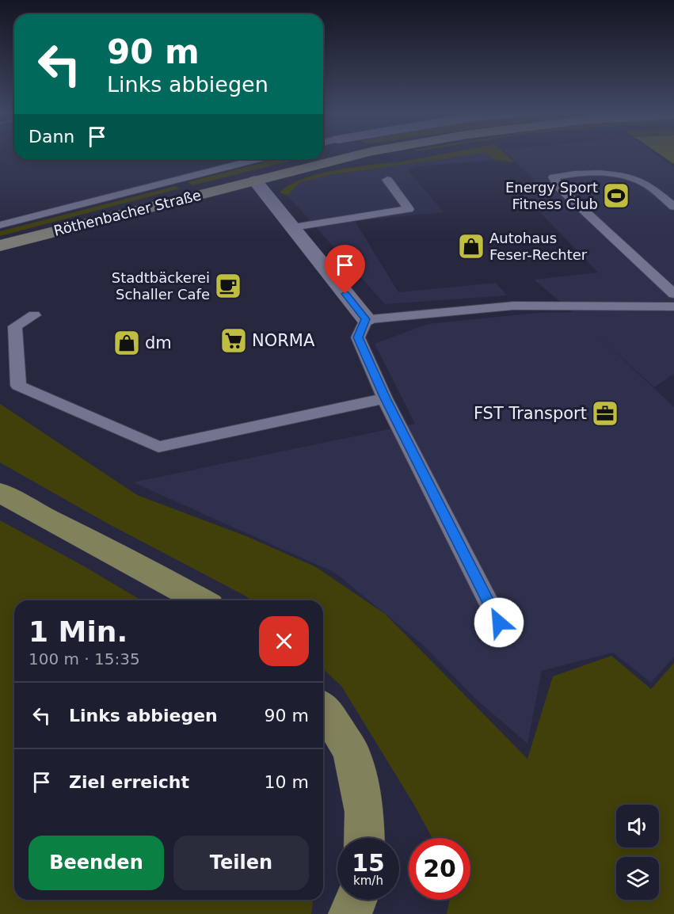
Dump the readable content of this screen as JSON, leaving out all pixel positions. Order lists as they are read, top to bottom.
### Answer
{
  "streets": {
    "main road": ["Röthenbacher Straße"]
  },
  "places": {
    "sports": ["Energy Sport Fitness Club"],
    "shop": ["Autohaus Feser-Rechter", "dm"],
    "cafe": ["Stadtbäckerei Schaller Cafe"],
    "supermarket": ["NORMA"],
    "office": ["FST Transport"]
  },
  "page": {
    "turn": ["90 m", "Links abbiegen"],
    "then": "Dann",
    "heading": ["1 Min.", "100 m · 15:35"],
    "list": [
      {
        "name": "Links abbiegen",
        "value": "90 m"
      },
      {
        "name": "Ziel erreicht",
        "value": "10 m"
      }
    ],
    "buttons": ["Beenden", "Teilen"],
    "speed": "15 km/h",
    "limit": "20"
  }
}
